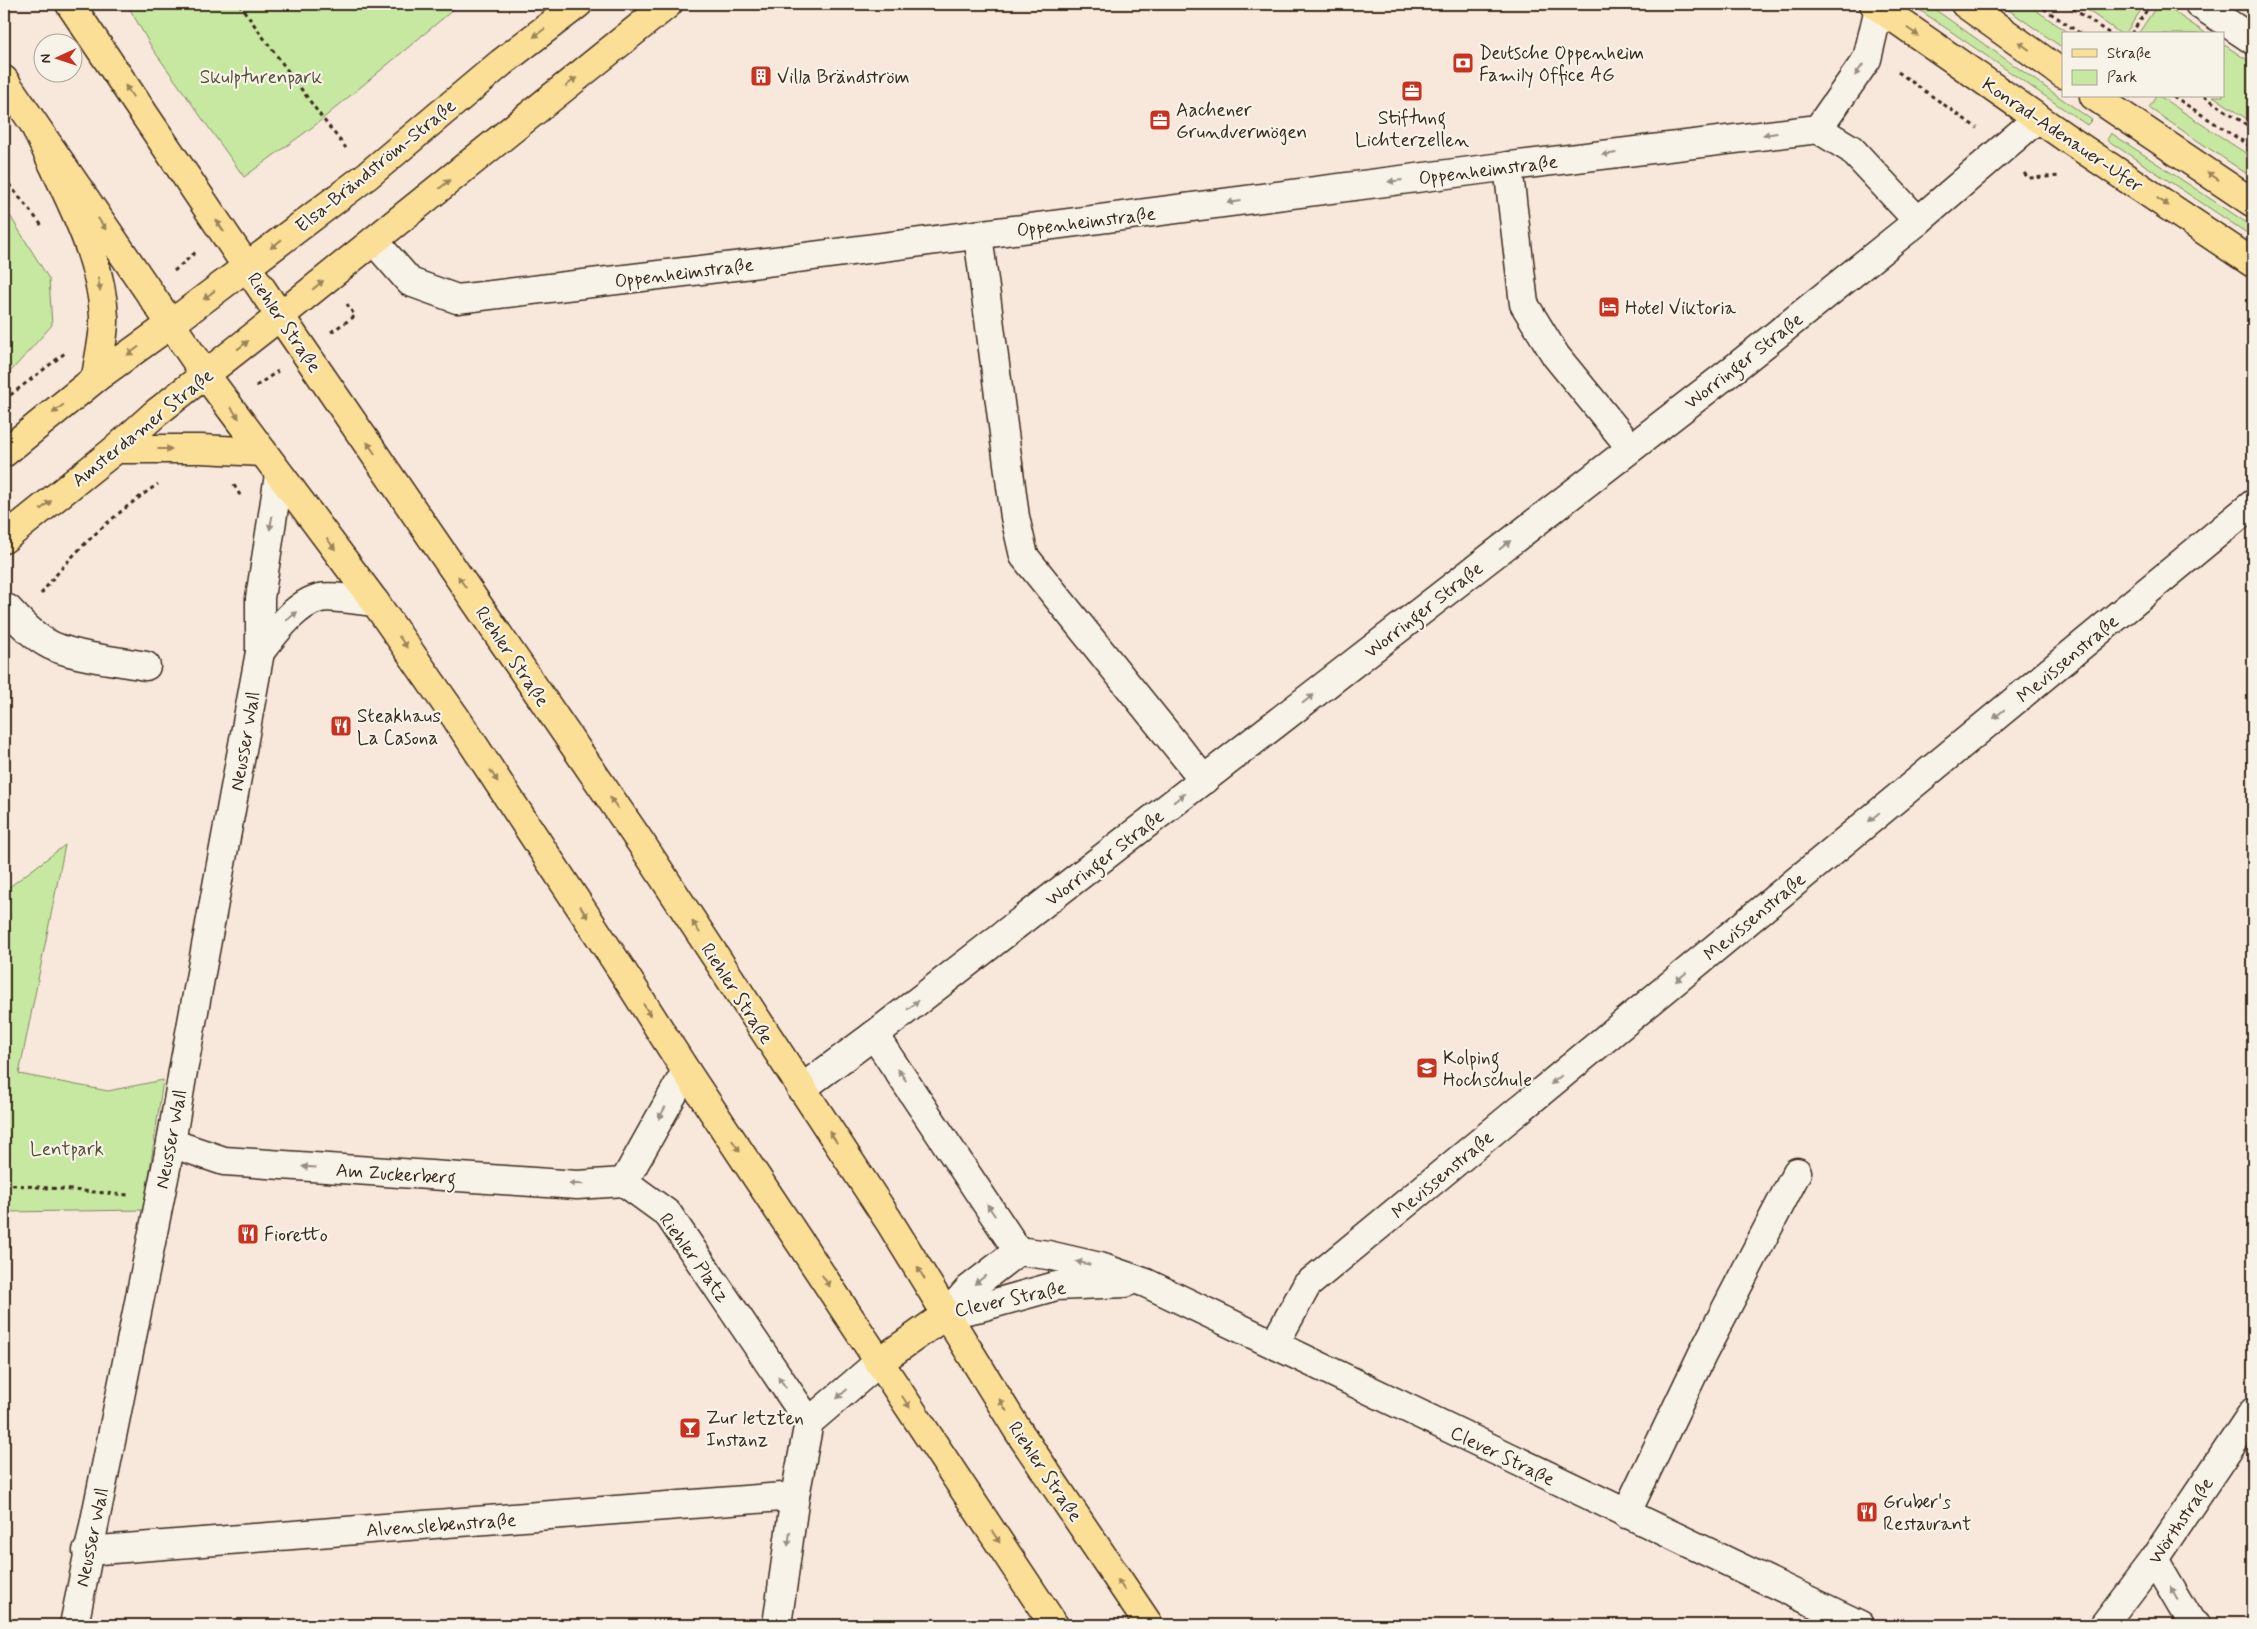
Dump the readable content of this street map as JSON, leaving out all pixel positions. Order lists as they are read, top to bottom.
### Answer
{
  "streets": {
    "main road": [
      "Konrad-Adenauer-Ufer",
      "Elsa-Brändström-Straße",
      "Riehler Straße",
      "Amsterdamer Straße"
    ],
    "street": [
      "Oppenheimstraße",
      "Worringer Straße",
      "Mevissenstraße",
      "Neusser Wall",
      "Am Zuckerberg",
      "Riehler Platz",
      "Clever Straße",
      "Wörthstraße",
      "Alvenslebenstraße"
    ]
  },
  "crossings": [
    ["Konrad-Adenauer-Ufer", "Worringer Straße"],
    ["Elsa-Brändström-Straße", "Riehler Straße"],
    ["Riehler Straße", "Worringer Straße"],
    ["Riehler Straße", "Amsterdamer Straße"],
    ["Riehler Straße", "Clever Straße"],
    ["Mevissenstraße", "Clever Straße"],
    ["Neusser Wall", "Am Zuckerberg"],
    ["Neusser Wall", "Alvenslebenstraße"],
    ["Am Zuckerberg", "Riehler Platz"]
  ],
  "one_way": [
    "Oppenheimstraße",
    "Worringer Straße",
    "Amsterdamer Straße",
    "Mevissenstraße",
    "Am Zuckerberg",
    "Riehler Platz"
  ],
  "parks": ["Skulpturenpark", "Lentpark"],
  "places": {
    "bank": ["Deutsche Oppenheim Family Office AG"],
    "building": ["Villa Brändström"],
    "office": ["Stiftung Lichterzellen", "Aachener Grundvermögen"],
    "hotel": ["Hotel Viktoria"],
    "restaurant": ["Steakhaus La Casona", "Fioretto", "Gruber's Restaurant"],
    "school or university": ["Kolping Hochschule"],
    "bar": ["Zur letzten Instanz"]
  },
  "legend": ["Straße", "Park"],
  "north": "left"
}
